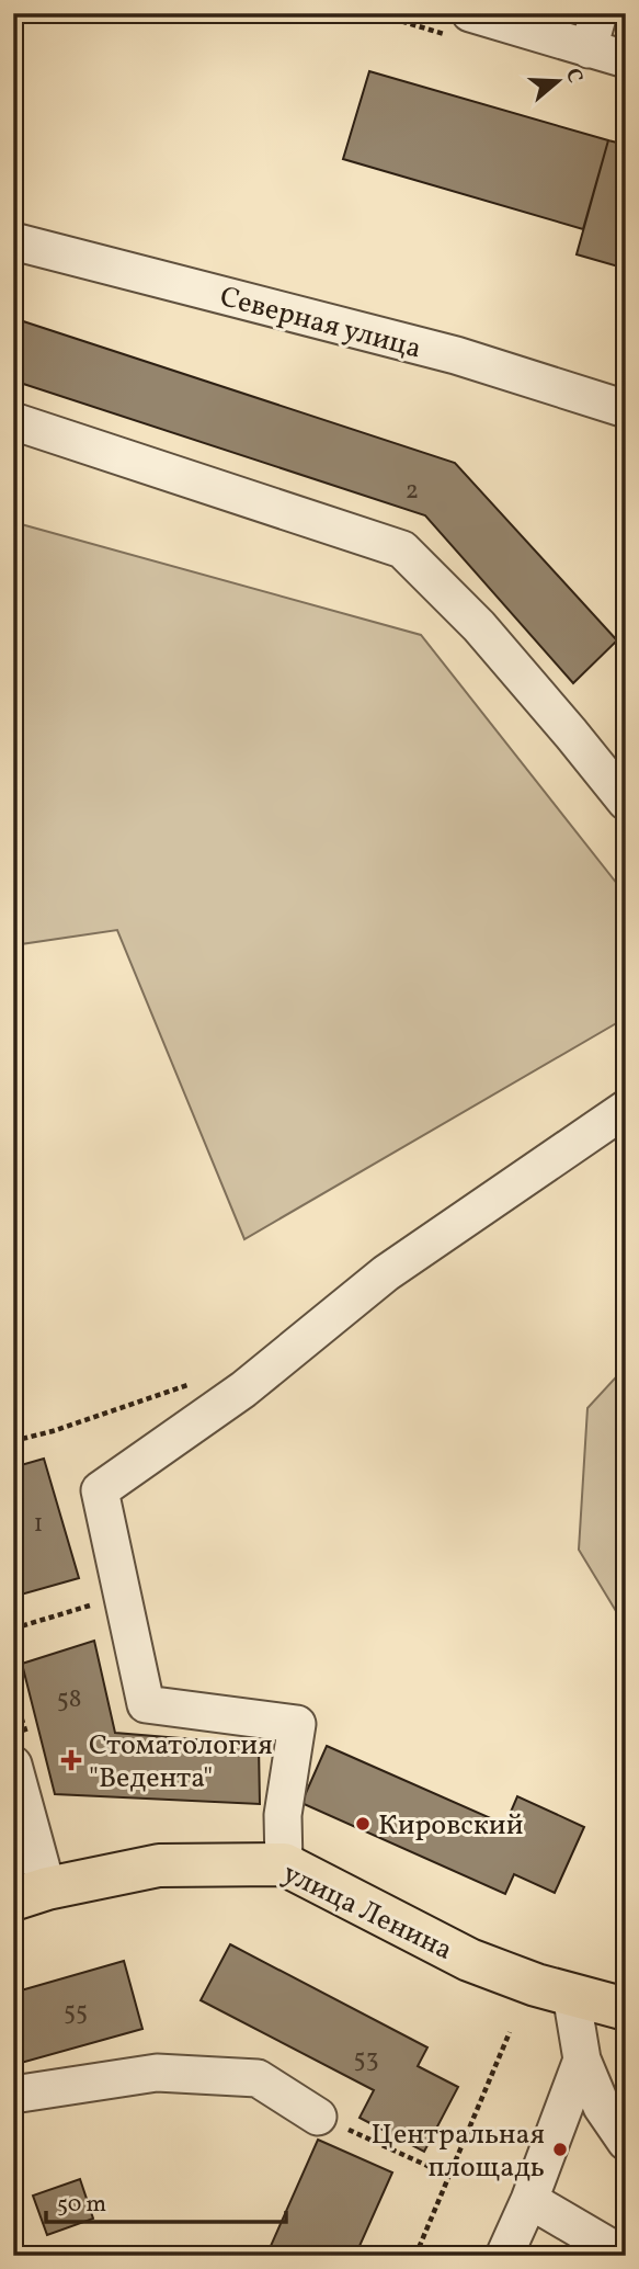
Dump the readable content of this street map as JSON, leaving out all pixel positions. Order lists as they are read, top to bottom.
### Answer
{
  "streets": {
    "main road": ["улица Ленина"],
    "street": ["Северная улица"]
  },
  "places": {
    "health": ["Стоматология \"Ведента\""],
    "other": ["Кировский", "Центральная площадь"]
  },
  "house_numbers": [
    "2",
    "1",
    "58",
    "55",
    "53"
  ],
  "scale_bar": "50 m",
  "north": "right"
}
